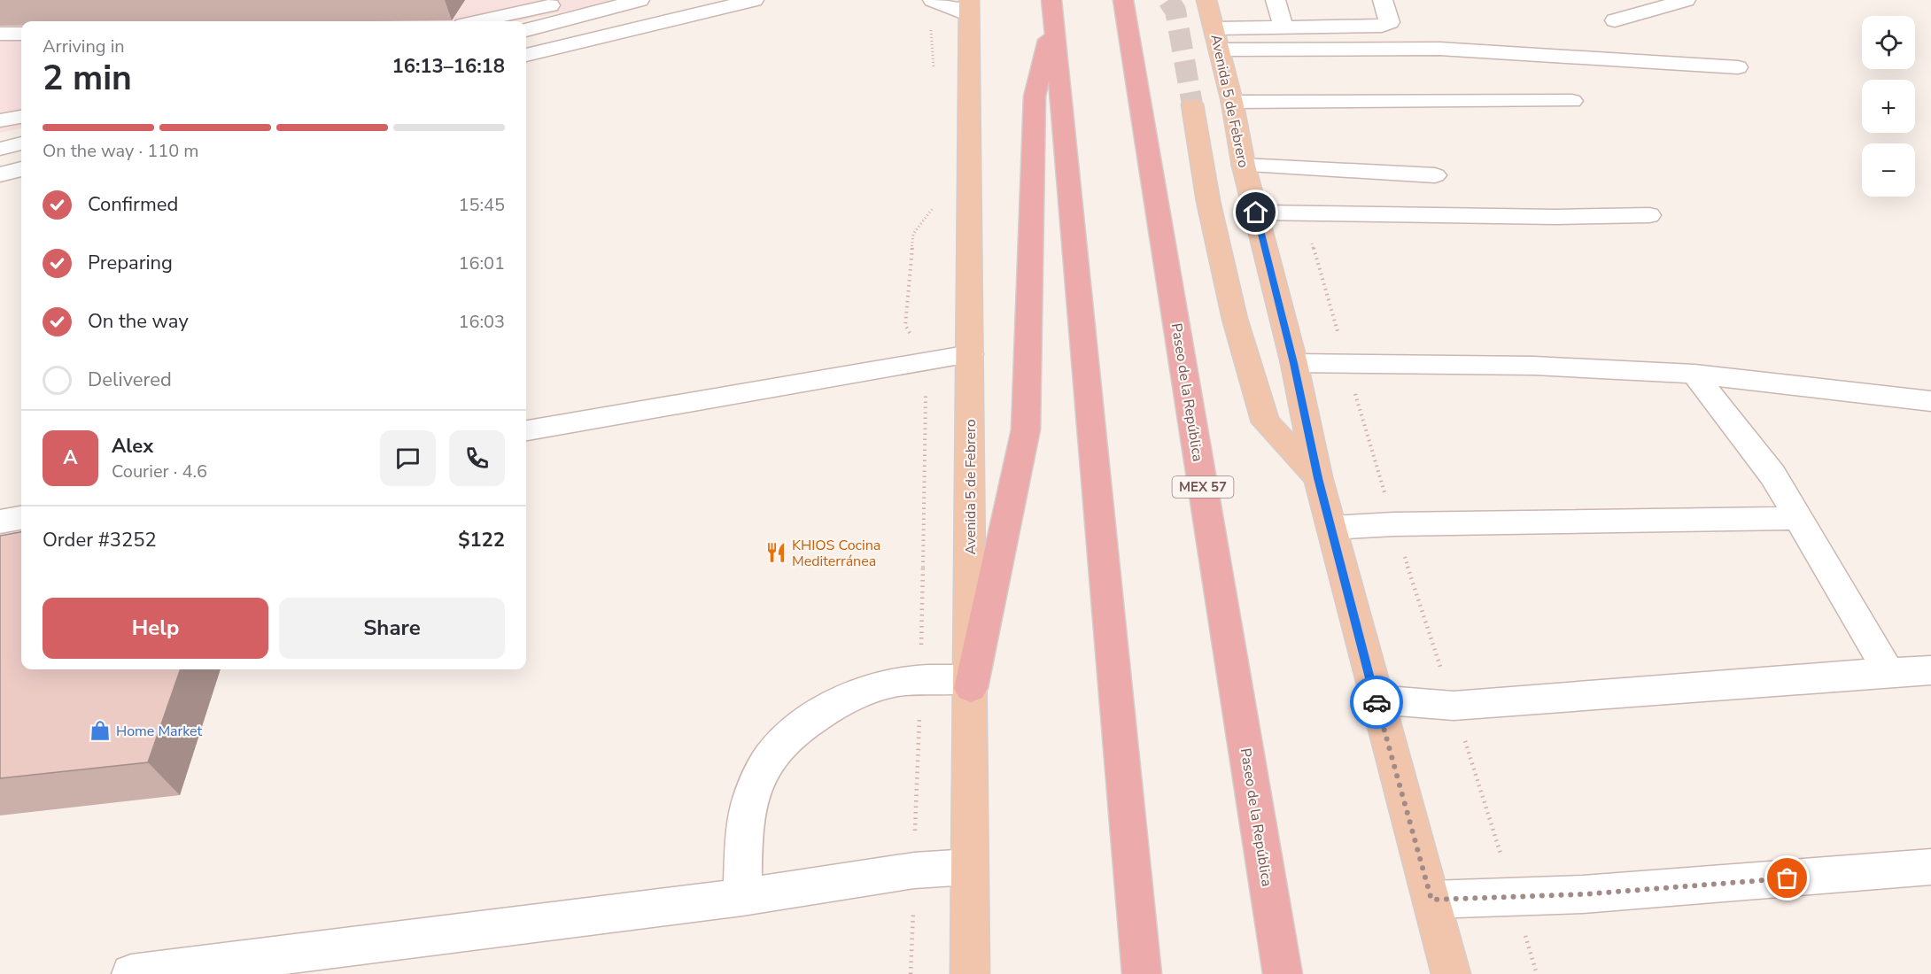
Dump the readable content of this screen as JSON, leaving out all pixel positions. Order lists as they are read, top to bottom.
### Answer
{
  "streets": {
    "highway": ["Paseo de la República", "MEX 57"],
    "main road": ["Avenida 5 de Febrero"]
  },
  "places": {
    "restaurant": ["KHIOS Cocina Mediterránea"],
    "shop": ["Home Market"]
  },
  "page": {
    "map_buttons": ["+", "−"],
    "heading": ["2 min", "Arriving in", "16:13–16:18"],
    "panel": [
      "Alex",
      "Courier · 4.6",
      "Order #3252",
      "$122"
    ],
    "bar": "On the way · 110 m",
    "list": [
      ["Confirmed", "15:45"],
      ["Preparing", "16:01"],
      ["On the way", "16:03"],
      "Delivered"
    ],
    "round": "A",
    "buttons": ["Help", "Share"]
  }
}
